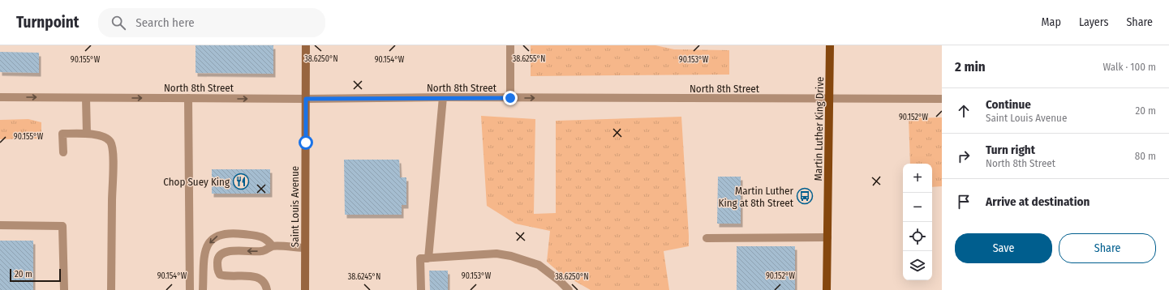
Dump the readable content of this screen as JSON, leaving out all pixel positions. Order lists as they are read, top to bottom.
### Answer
{
  "streets": {
    "main road": ["Martin Luther King Drive"],
    "street": ["North 8th Street", "Saint Louis Avenue"]
  },
  "crossings": [
    ["North 8th Street", "Martin Luther King Drive"],
    ["North 8th Street", "Saint Louis Avenue"]
  ],
  "one_way": ["North 8th Street"],
  "places": {
    "restaurant": ["Chop Suey King"],
    "bus stop": ["Martin Luther King at 8th Street"]
  },
  "scale_bar": "20 m",
  "page": {
    "header": "Turnpoint",
    "search": "Search here",
    "nav": ["Map", "Layers", "Share"],
    "heading": ["2 min", "Walk · 100 m"],
    "list": [
      ["Continue", "Saint Louis Avenue", "20 m"],
      ["Turn right", "North 8th Street", "80 m"],
      "Arrive at destination"
    ],
    "map_buttons": ["+", "−"],
    "buttons": ["Save", "Share"],
    "scale": "20 m"
  },
  "coordinates": [
    "38.6250°N",
    "38.6255°N",
    "90.154°W",
    "90.153°W",
    "90.155°W",
    "90.152°W",
    "38.6245°N"
  ]
}
